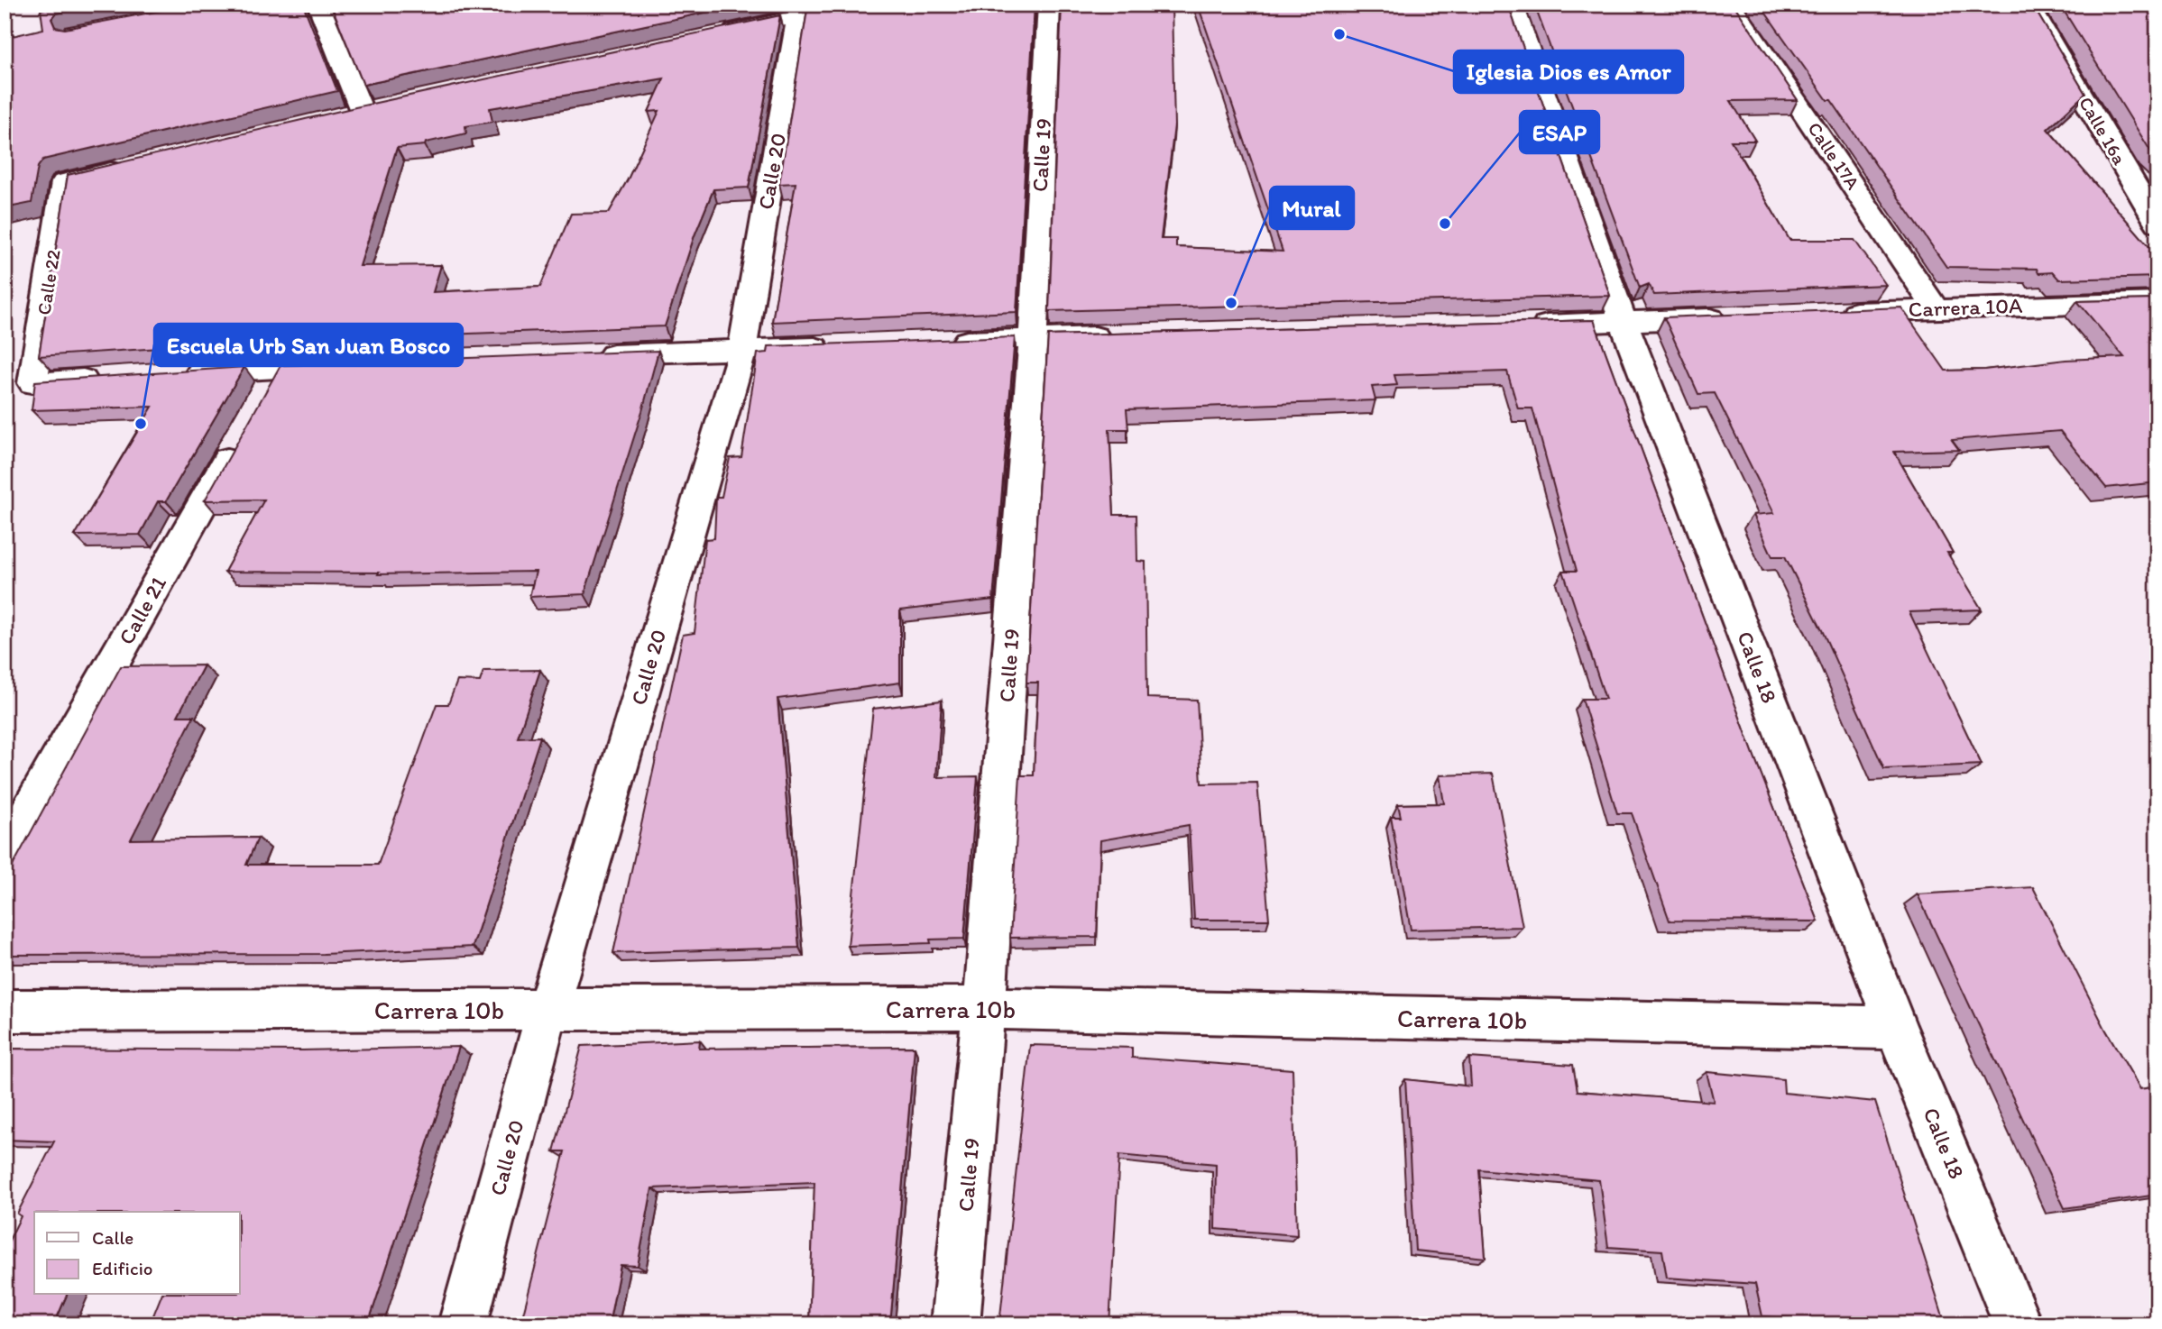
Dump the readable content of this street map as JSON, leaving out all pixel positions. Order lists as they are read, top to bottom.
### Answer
{
  "streets": {
    "street": [
      "Calle 16a",
      "Calle 19",
      "Calle 17A",
      "Calle 20",
      "Calle 22",
      "Carrera 10A",
      "Calle 21",
      "Calle 18",
      "Carrera 10b"
    ]
  },
  "crossings": [
    ["Calle 19", "Carrera 10b"],
    ["Calle 17A", "Carrera 10A"],
    ["Calle 20", "Carrera 10b"],
    ["Calle 18", "Carrera 10b"]
  ],
  "places": [
    "Iglesia Dios es Amor",
    "ESAP",
    "Mural",
    "Escuela Urb San Juan Bosco"
  ],
  "legend": ["Calle", "Edificio"]
}
